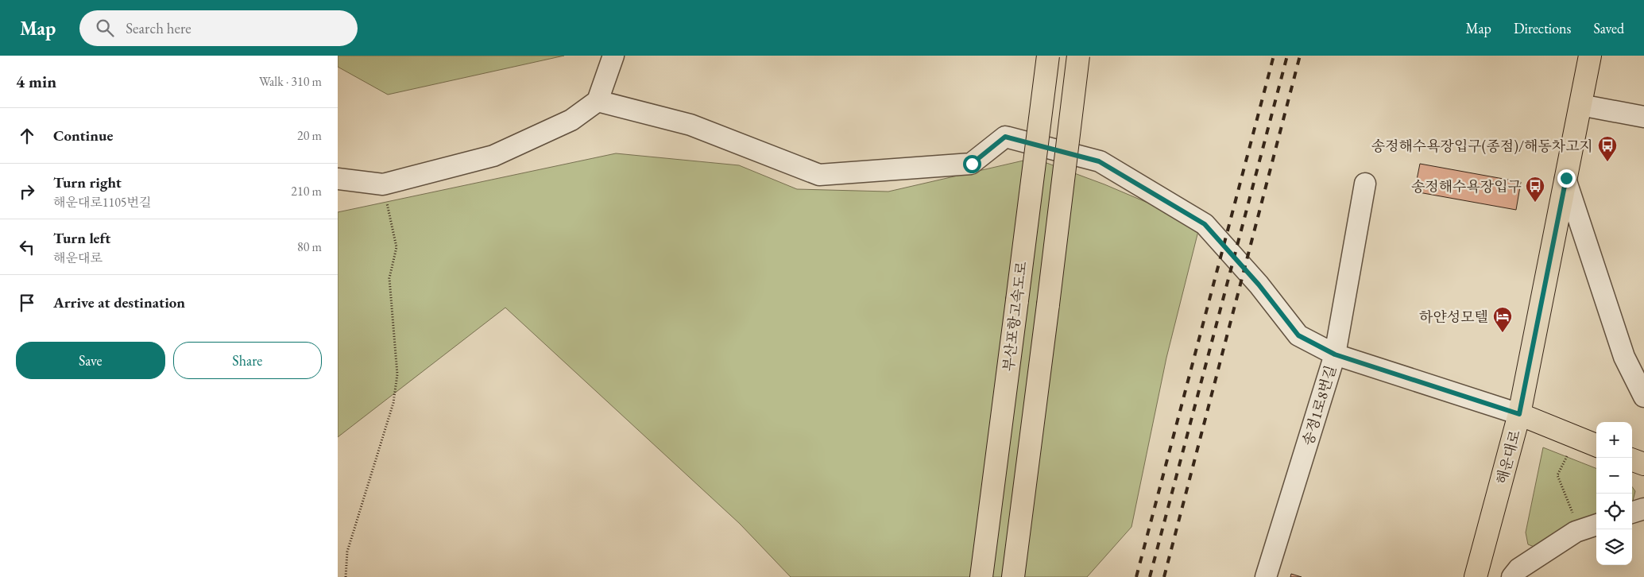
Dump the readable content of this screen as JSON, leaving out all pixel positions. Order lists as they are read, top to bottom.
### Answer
{
  "streets": {
    "main road": ["부산포항고속도로", "해운대로"],
    "street": ["송정1로8번길"]
  },
  "places": {
    "bus stop": ["송정해수욕장입구(종점)/해동차고지", "송정해수욕장입구"],
    "hotel": ["하얀성모텔"]
  },
  "page": {
    "header": "Map",
    "search": "Search here",
    "nav": ["Map", "Directions", "Saved"],
    "heading": ["4 min", "Walk · 310 m"],
    "list": [
      ["Continue", "20 m"],
      ["Turn right", "해운대로1105번길", "210 m"],
      ["Turn left", "해운대로", "80 m"],
      "Arrive at destination"
    ],
    "buttons": ["Save", "Share"],
    "map_buttons": ["+", "−"]
  }
}
